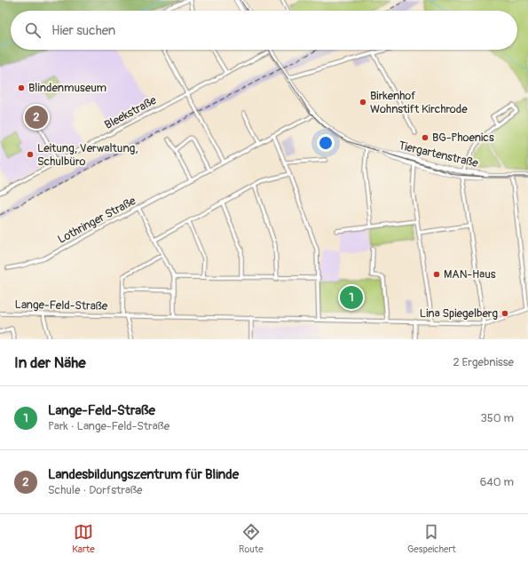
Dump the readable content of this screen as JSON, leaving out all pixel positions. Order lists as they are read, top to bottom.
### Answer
{
  "streets": {
    "main road": ["Tiergartenstraße"],
    "street": ["Bleekstraße", "Lothringer Straße", "Lange-Feld-Straße"]
  },
  "crossings": [
    ["Bleekstraße", "Tiergartenstraße"],
    ["Tiergartenstraße", "Lothringer Straße"]
  ],
  "places": [
    "Blindenmuseum",
    "Birkenhof Wohnstift Kirchrode",
    "BG-Phoenics",
    "Leitung, Verwaltung, Schulbüro",
    "MAN-Haus",
    "Lina Spiegelberg"
  ],
  "page": {
    "search": "Hier suchen",
    "pins": ["2", "1"],
    "heading": ["In der Nähe", "2 Ergebnisse"],
    "list": [
      {
        "mark": "1",
        "name": "Lange-Feld-Straße",
        "note": "Park · Lange-Feld-Straße",
        "value": "350 m"
      },
      {
        "mark": "2",
        "name": "Landesbildungszentrum für Blinde",
        "note": "Schule · Dorfstraße",
        "value": "640 m"
      }
    ],
    "nav": ["Karte", "Route", "Gespeichert"]
  }
}
